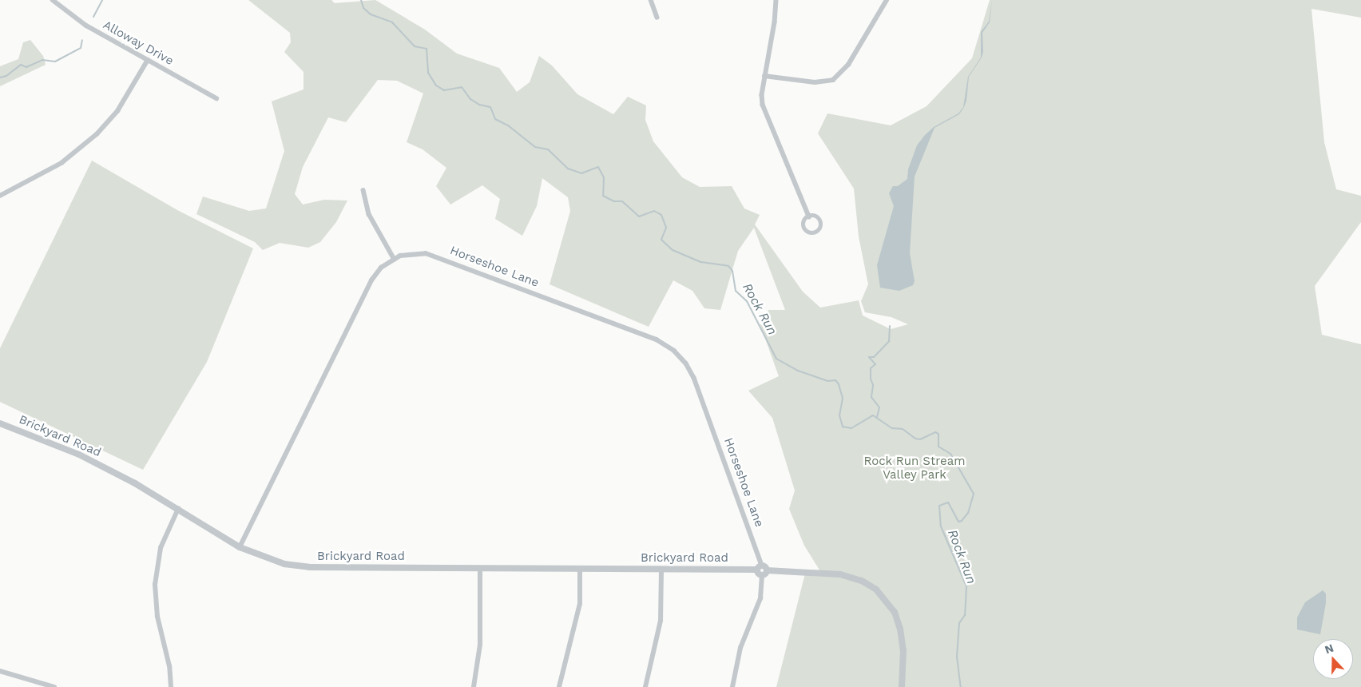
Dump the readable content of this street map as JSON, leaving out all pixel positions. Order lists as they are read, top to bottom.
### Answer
{
  "streets": {
    "street": ["Alloway Drive", "Horseshoe Lane", "Brickyard Road"]
  },
  "crossings": [
    ["Horseshoe Lane", "Brickyard Road"]
  ],
  "water": ["Rock Run"],
  "parks": ["Rock Run Stream Valley Park"],
  "north": "top"
}
